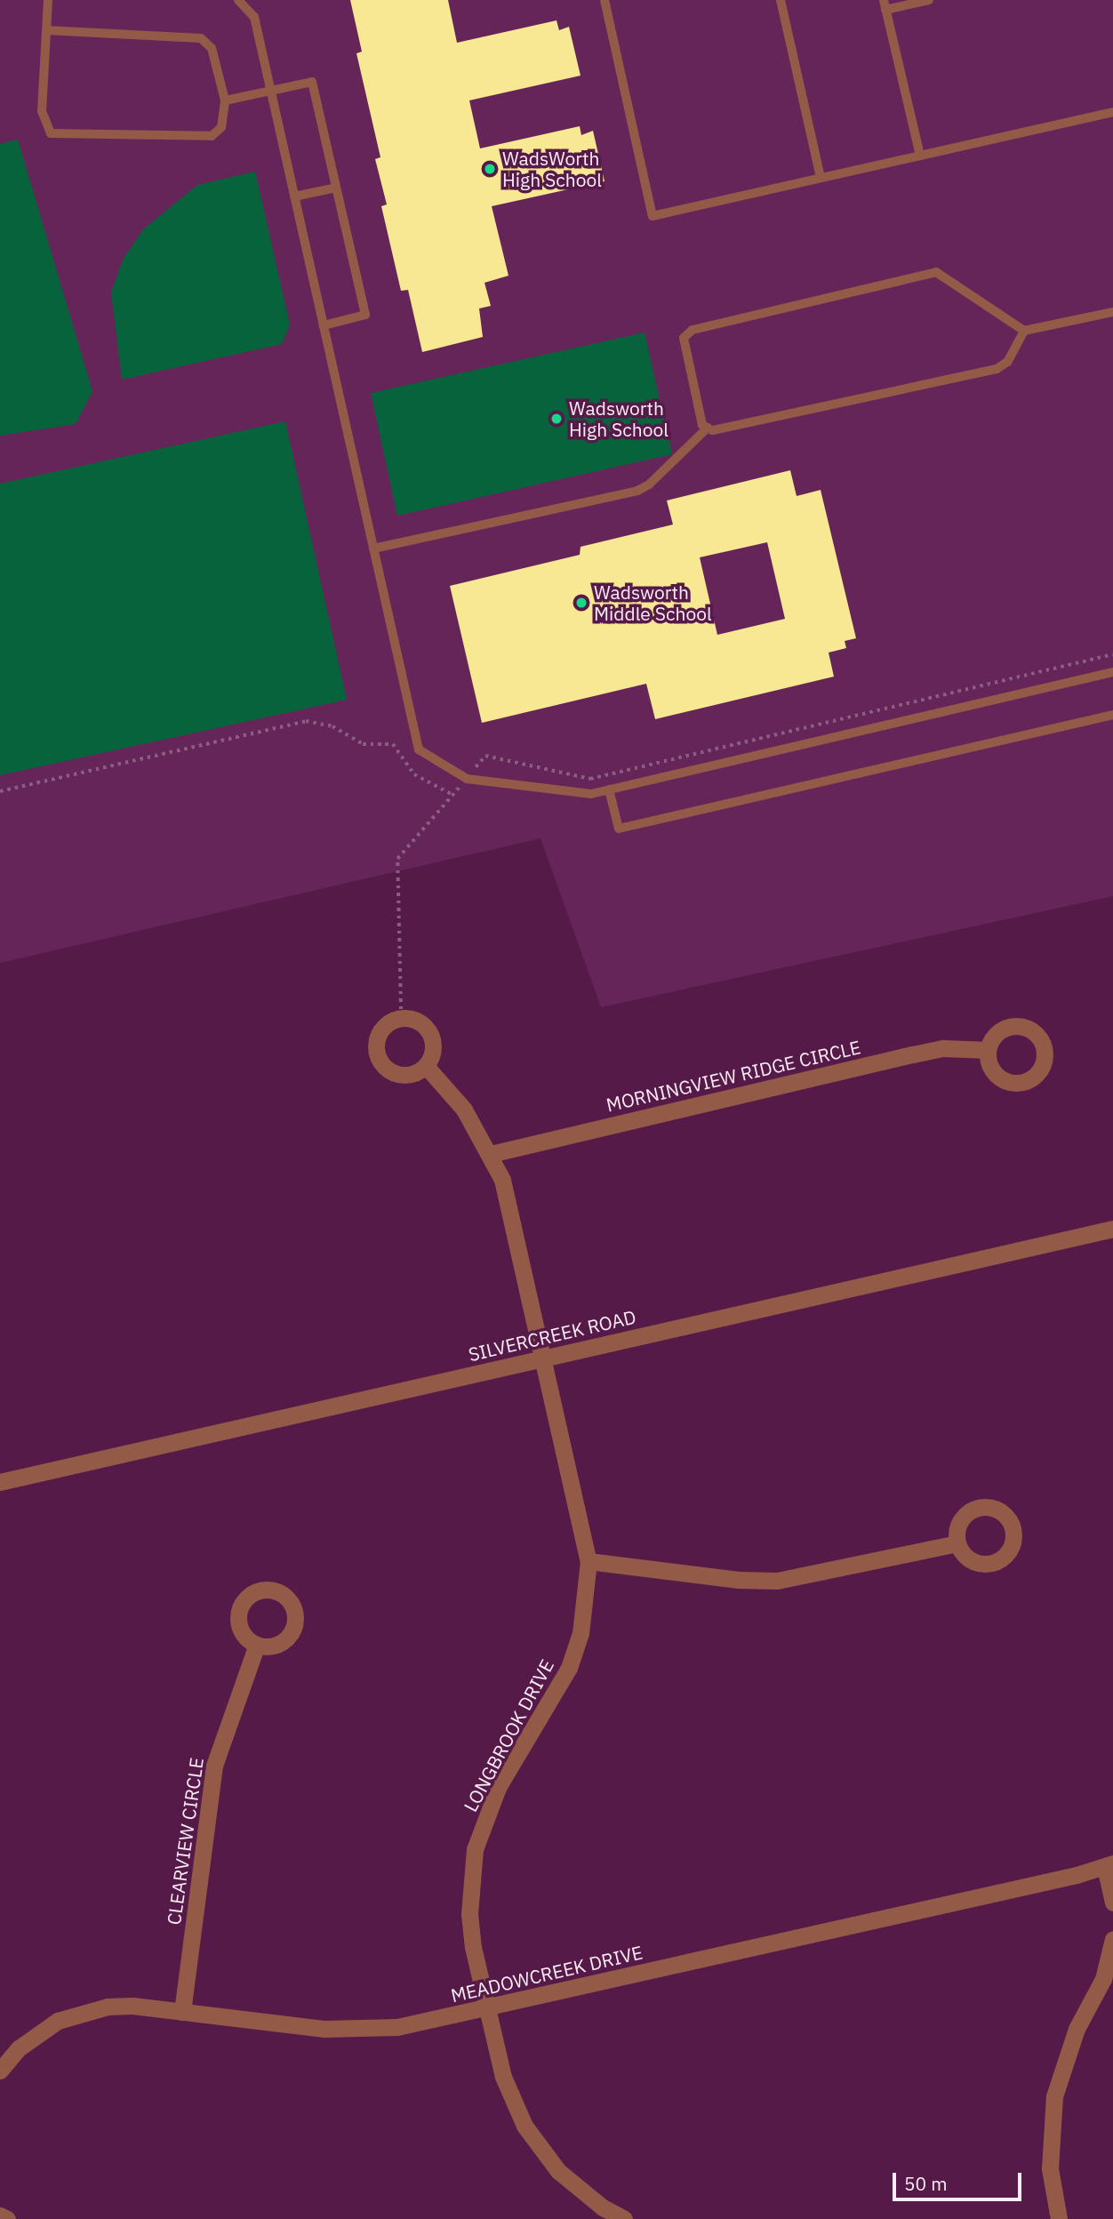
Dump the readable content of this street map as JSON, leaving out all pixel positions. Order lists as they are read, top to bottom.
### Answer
{
  "streets": {
    "street": [
      "MORNINGVIEW RIDGE CIRCLE",
      "SILVERCREEK ROAD",
      "LONGBROOK DRIVE",
      "CLEARVIEW CIRCLE",
      "MEADOWCREEK DRIVE"
    ]
  },
  "crossings": [
    ["MORNINGVIEW RIDGE CIRCLE", "LONGBROOK DRIVE"],
    ["SILVERCREEK ROAD", "LONGBROOK DRIVE"],
    ["LONGBROOK DRIVE", "MEADOWCREEK DRIVE"],
    ["CLEARVIEW CIRCLE", "MEADOWCREEK DRIVE"]
  ],
  "places": ["WadsWorth High School", "Wadsworth High School", "Wadsworth Middle School"],
  "scale_bar": "50 m"
}
